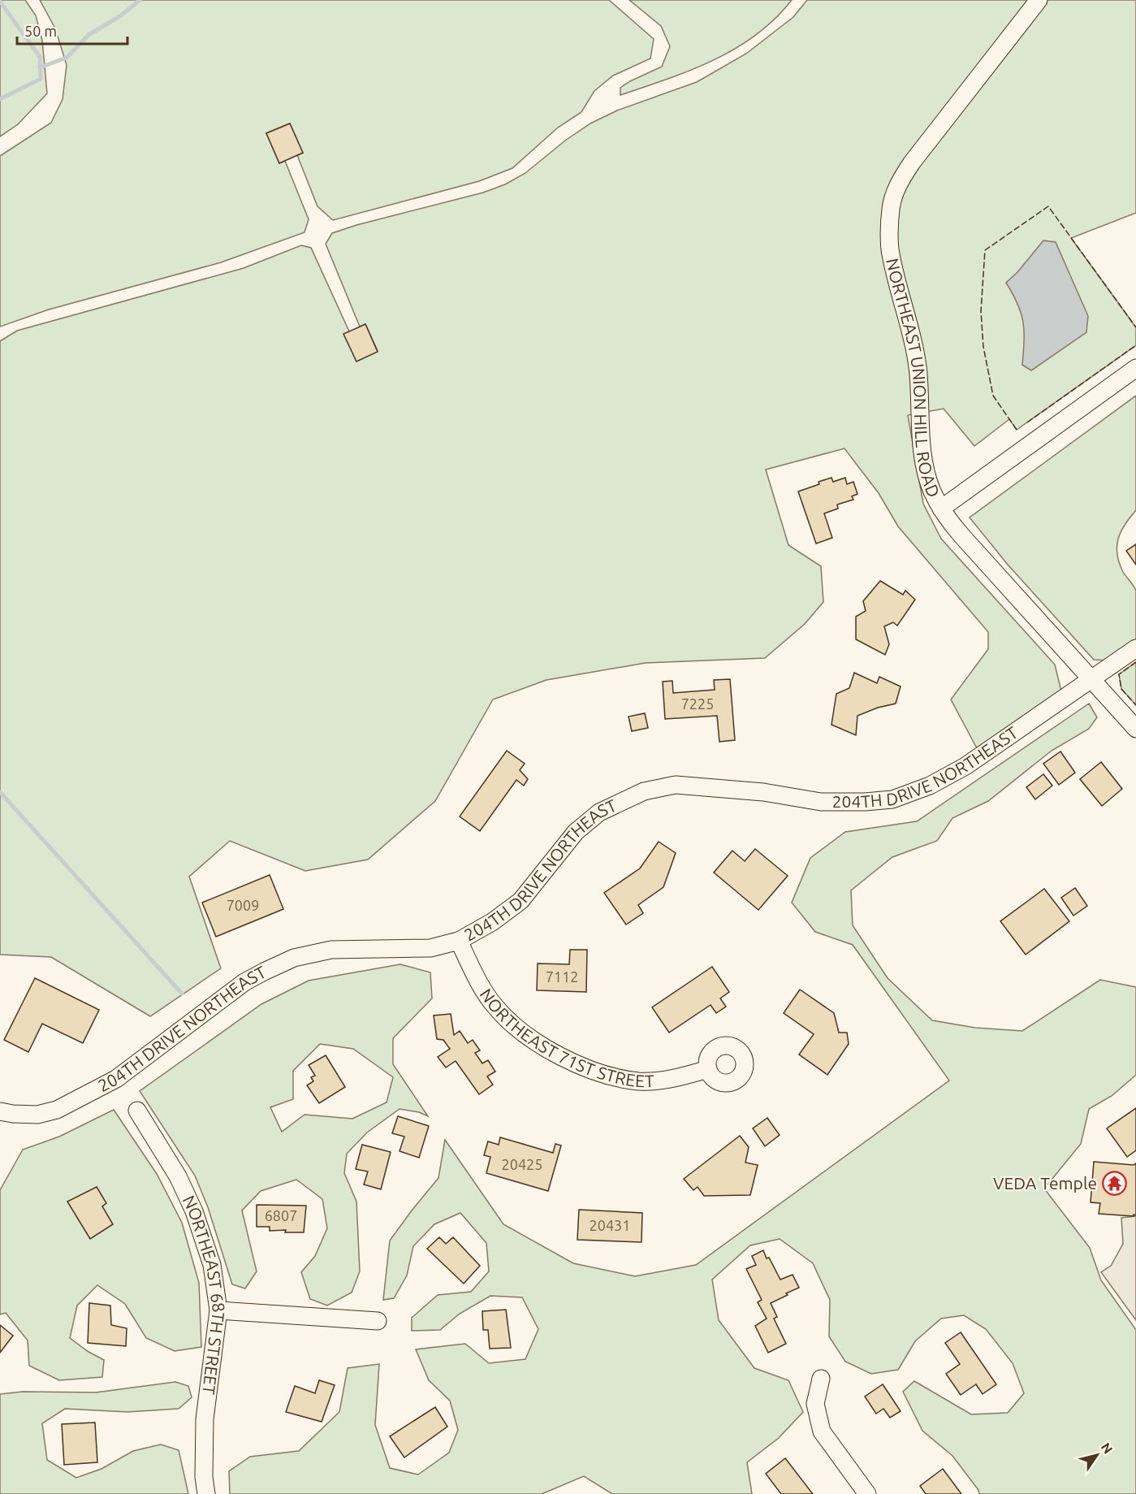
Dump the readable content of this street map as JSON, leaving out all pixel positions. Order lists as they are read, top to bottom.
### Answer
{
  "streets": {
    "street": [
      "NORTHEAST UNION HILL ROAD",
      "204TH DRIVE NORTHEAST",
      "NORTHEAST 71ST STREET",
      "NORTHEAST 68TH STREET"
    ]
  },
  "crossings": [
    ["NORTHEAST UNION HILL ROAD", "204TH DRIVE NORTHEAST"],
    ["204TH DRIVE NORTHEAST", "NORTHEAST 71ST STREET"]
  ],
  "places": {
    "temple": ["VEDA Temple"]
  },
  "house_numbers": [
    "7225",
    "7009",
    "7112",
    "20425",
    "6807",
    "20431"
  ],
  "scale_bar": "50 m",
  "north": "top right"
}
